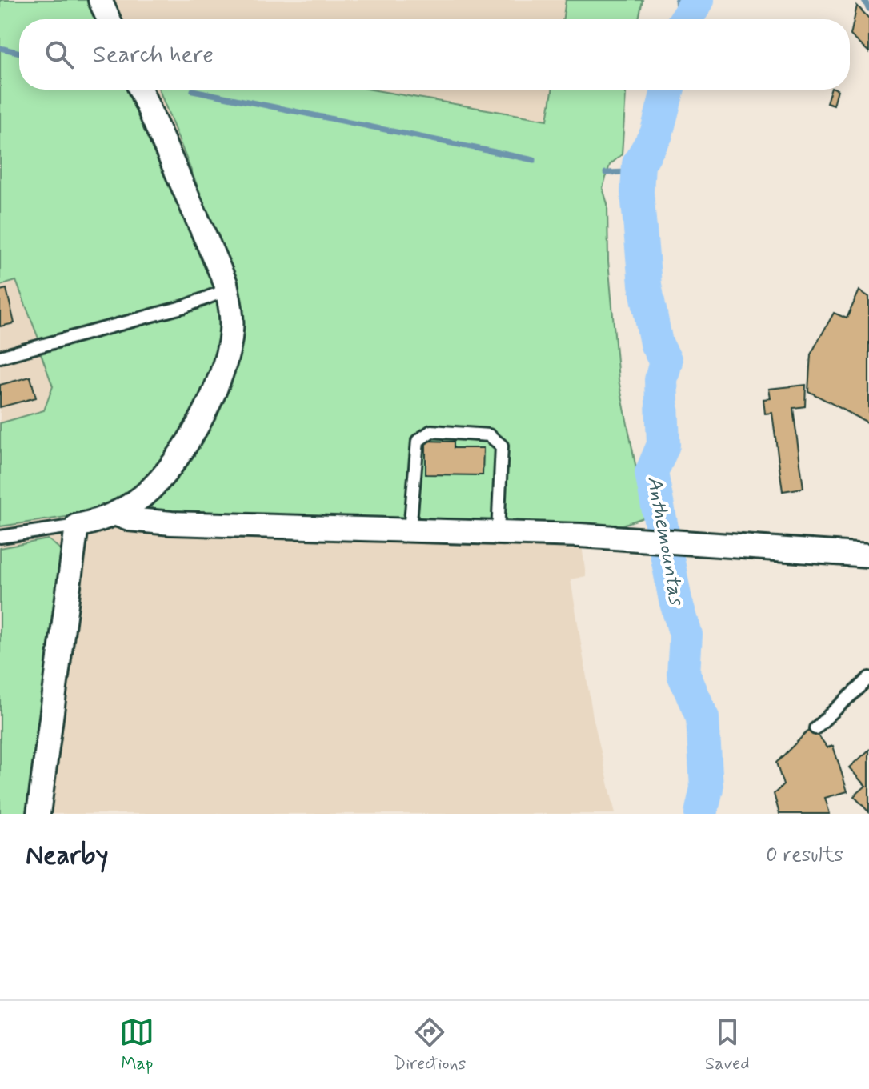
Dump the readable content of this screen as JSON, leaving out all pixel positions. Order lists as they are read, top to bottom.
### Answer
{
  "water": ["Anthemountas"],
  "page": {
    "search": "Search here",
    "heading": ["Nearby", "0 results"],
    "nav": ["Map", "Directions", "Saved"]
  }
}
